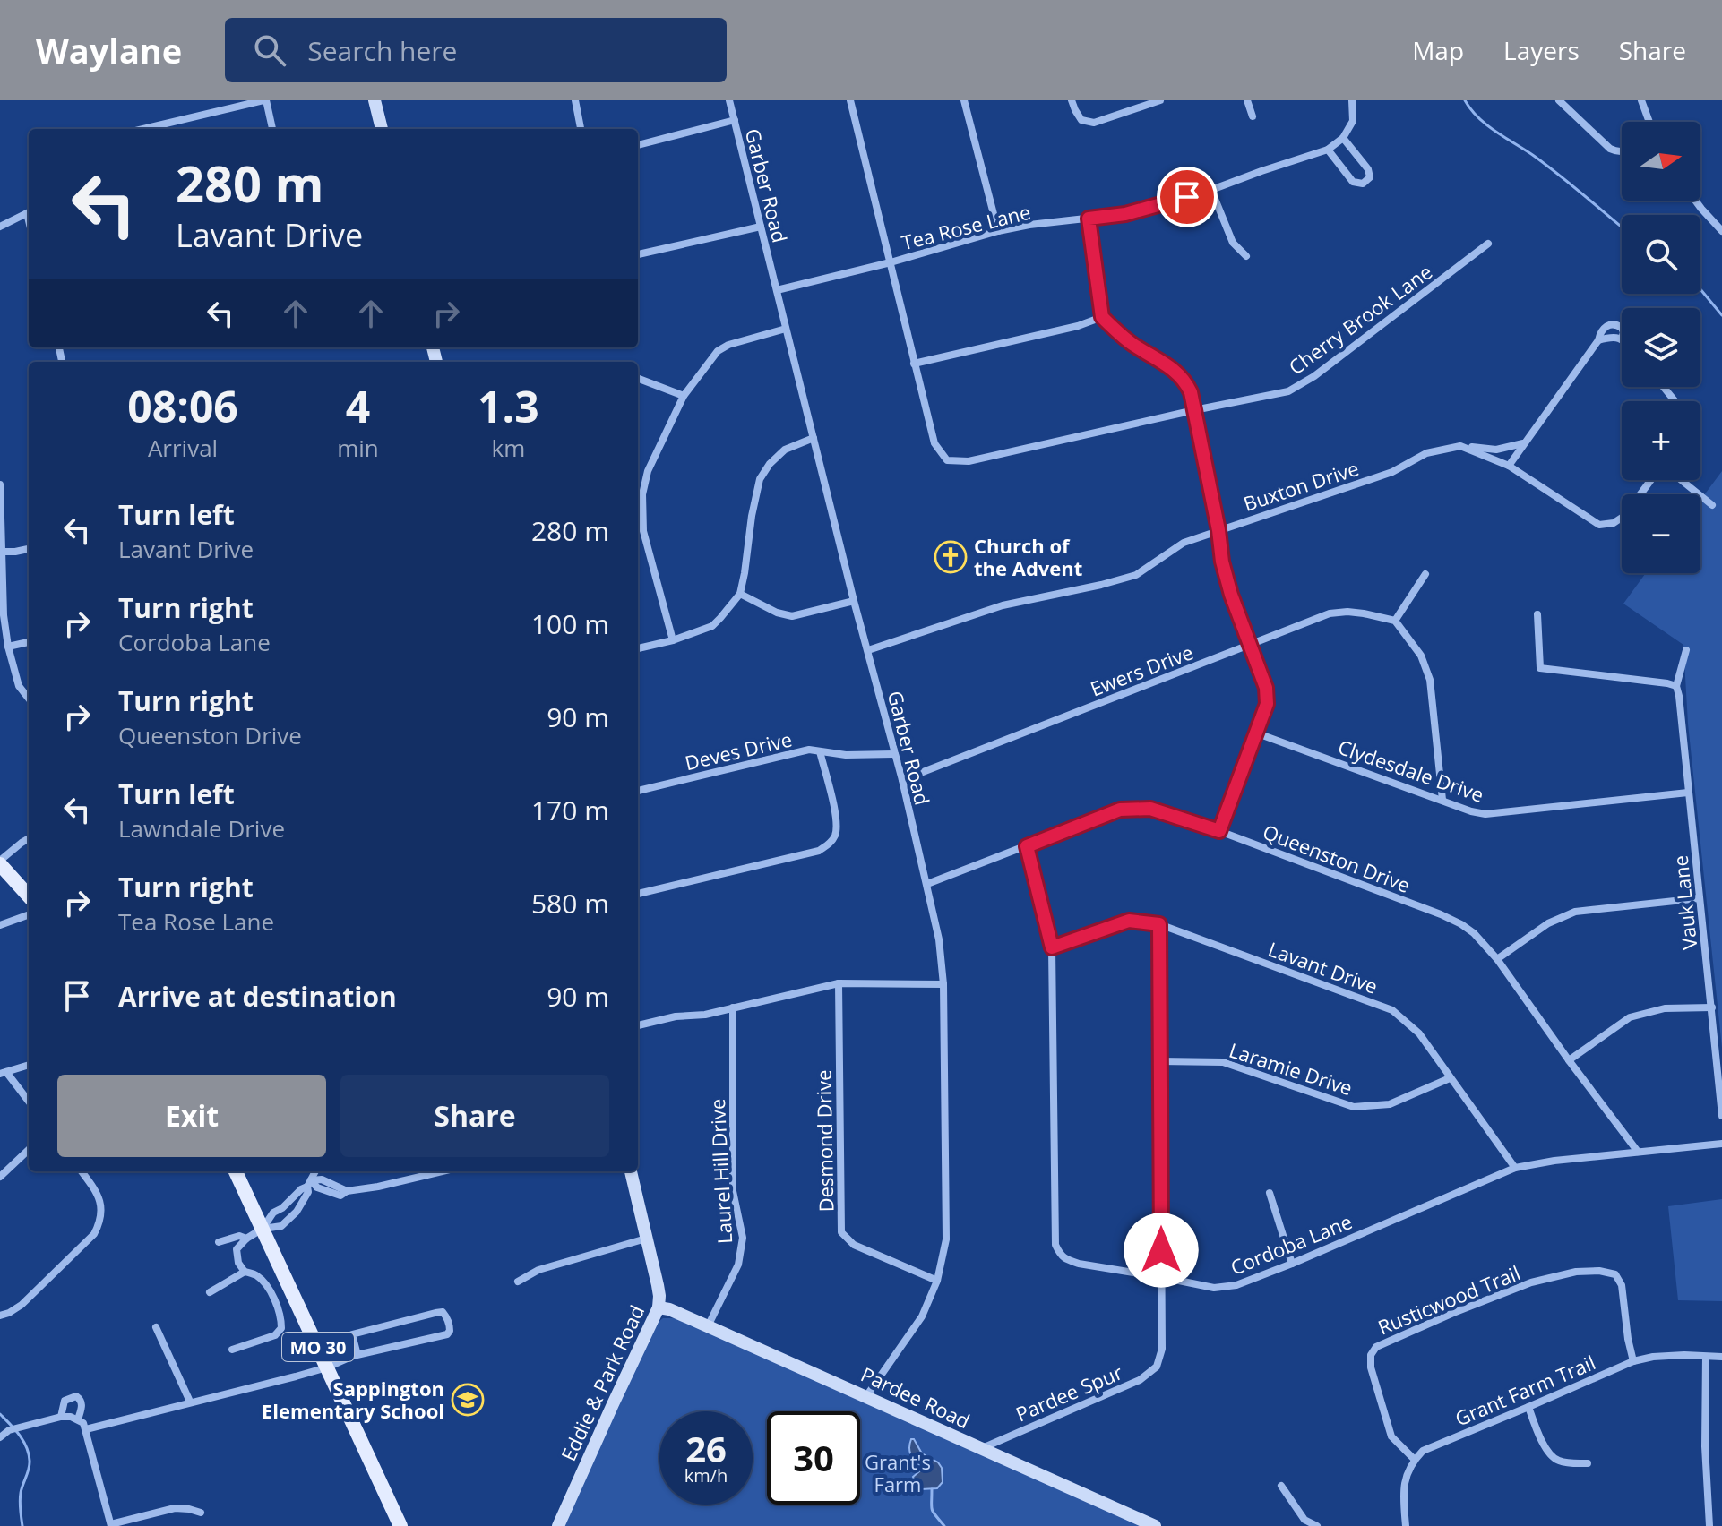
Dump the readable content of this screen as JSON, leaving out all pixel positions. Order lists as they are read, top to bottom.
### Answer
{
  "streets": {
    "main road": ["MO 30"],
    "street": [
      "Garber Road",
      "Tea Rose Lane",
      "Cherry Brook Lane",
      "Buxton Drive",
      "Ewers Drive",
      "Deves Drive",
      "Clydesdale Drive",
      "Queenston Drive",
      "Vauk Lane",
      "Lavant Drive",
      "Laramie Drive",
      "Desmond Drive",
      "Laurel Hill Drive",
      "Cordoba Lane",
      "Rusticwood Trail",
      "Eddie & Park Road",
      "Grant Farm Trail",
      "Pardee Spur",
      "Pardee Road"
    ]
  },
  "crossings": [
    ["Garber Road", "Tea Rose Lane"],
    ["Garber Road", "Buxton Drive"],
    ["Garber Road", "Ewers Drive"],
    ["Garber Road", "Deves Drive"],
    ["Garber Road", "Queenston Drive"],
    ["Garber Road", "Desmond Drive"],
    ["Garber Road", "Pardee Road"],
    ["Clydesdale Drive", "Vauk Lane"],
    ["Queenston Drive", "Cordoba Lane"],
    ["Lavant Drive", "Laramie Drive"],
    ["Lavant Drive", "Cordoba Lane"],
    ["Lavant Drive", "Pardee Spur"],
    ["Laramie Drive", "Pardee Spur"],
    ["Laurel Hill Drive", "Pardee Road"],
    ["Cordoba Lane", "Pardee Spur"],
    ["Rusticwood Trail", "Grant Farm Trail"],
    ["Eddie & Park Road", "Pardee Road"],
    ["Pardee Spur", "Pardee Road"]
  ],
  "parks": ["Grant's Farm"],
  "places": {
    "church": ["Church of the Advent"],
    "school or university": ["Sappington Elementary School"]
  },
  "north": "right",
  "page": {
    "header": "Waylane",
    "search": "Search here",
    "nav": ["Map", "Layers", "Share"],
    "map_buttons": ["+", "−"],
    "turn": ["280 m", "Lavant Drive"],
    "eta": [
      "08:06",
      "Arrival",
      "4",
      "min",
      "1.3",
      "km"
    ],
    "list": [
      {
        "name": "Turn left",
        "note": "Lavant Drive",
        "value": "280 m"
      },
      {
        "name": "Turn right",
        "note": "Cordoba Lane",
        "value": "100 m"
      },
      {
        "name": "Turn right",
        "note": "Queenston Drive",
        "value": "90 m"
      },
      {
        "name": "Turn left",
        "note": "Lawndale Drive",
        "value": "170 m"
      },
      {
        "name": "Turn right",
        "note": "Tea Rose Lane",
        "value": "580 m"
      },
      {
        "name": "Arrive at destination",
        "value": "90 m"
      }
    ],
    "buttons": ["Exit", "Share"],
    "speed": "26 km/h",
    "limit": "30"
  }
}
